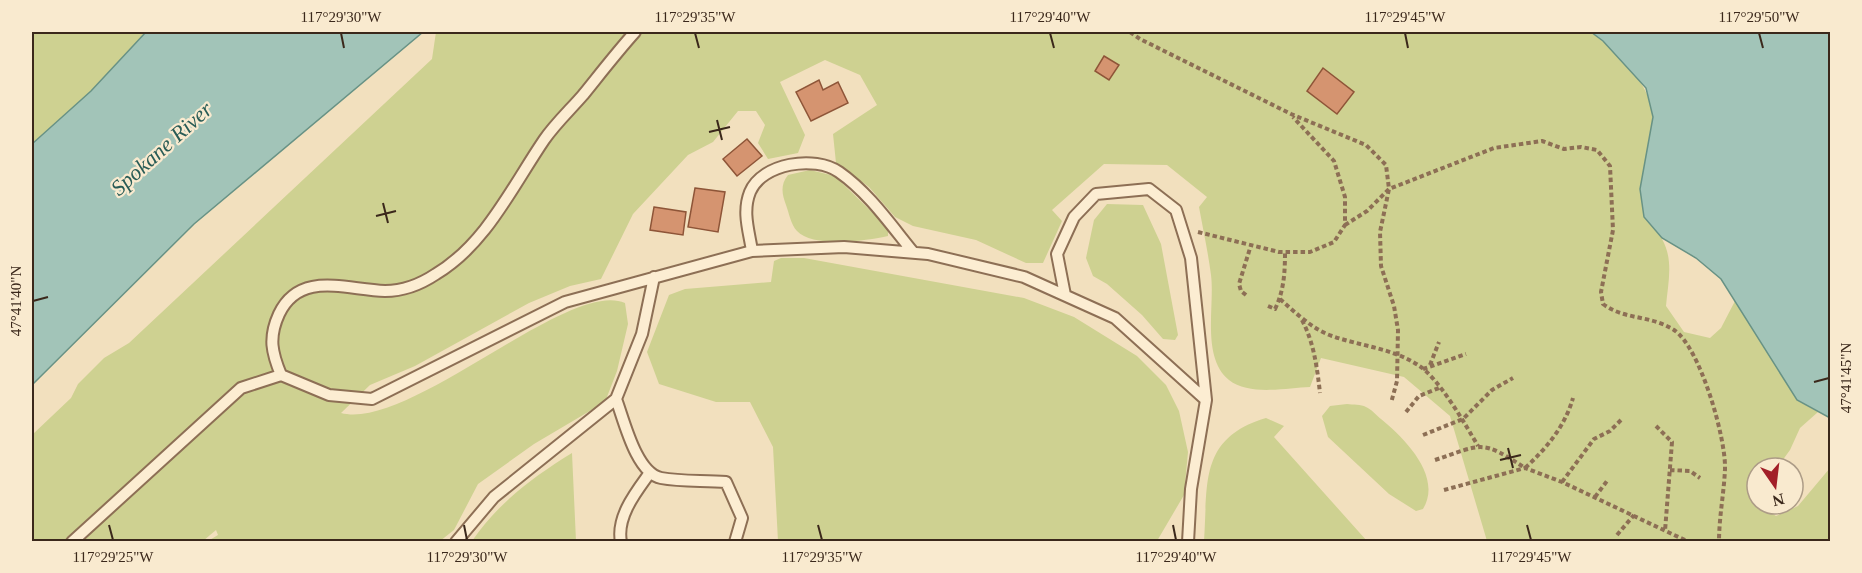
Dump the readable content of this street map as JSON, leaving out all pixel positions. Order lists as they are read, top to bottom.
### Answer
{
  "water": ["Spokane River"],
  "north": "bottom",
  "coordinates": [
    "117°29'30\"W",
    "117°29'35\"W",
    "117°29'40\"W",
    "117°29'45\"W",
    "117°29'50\"W",
    "47°41'40\"N",
    "47°41'45\"N",
    "117°29'25\"W"
  ]
}
